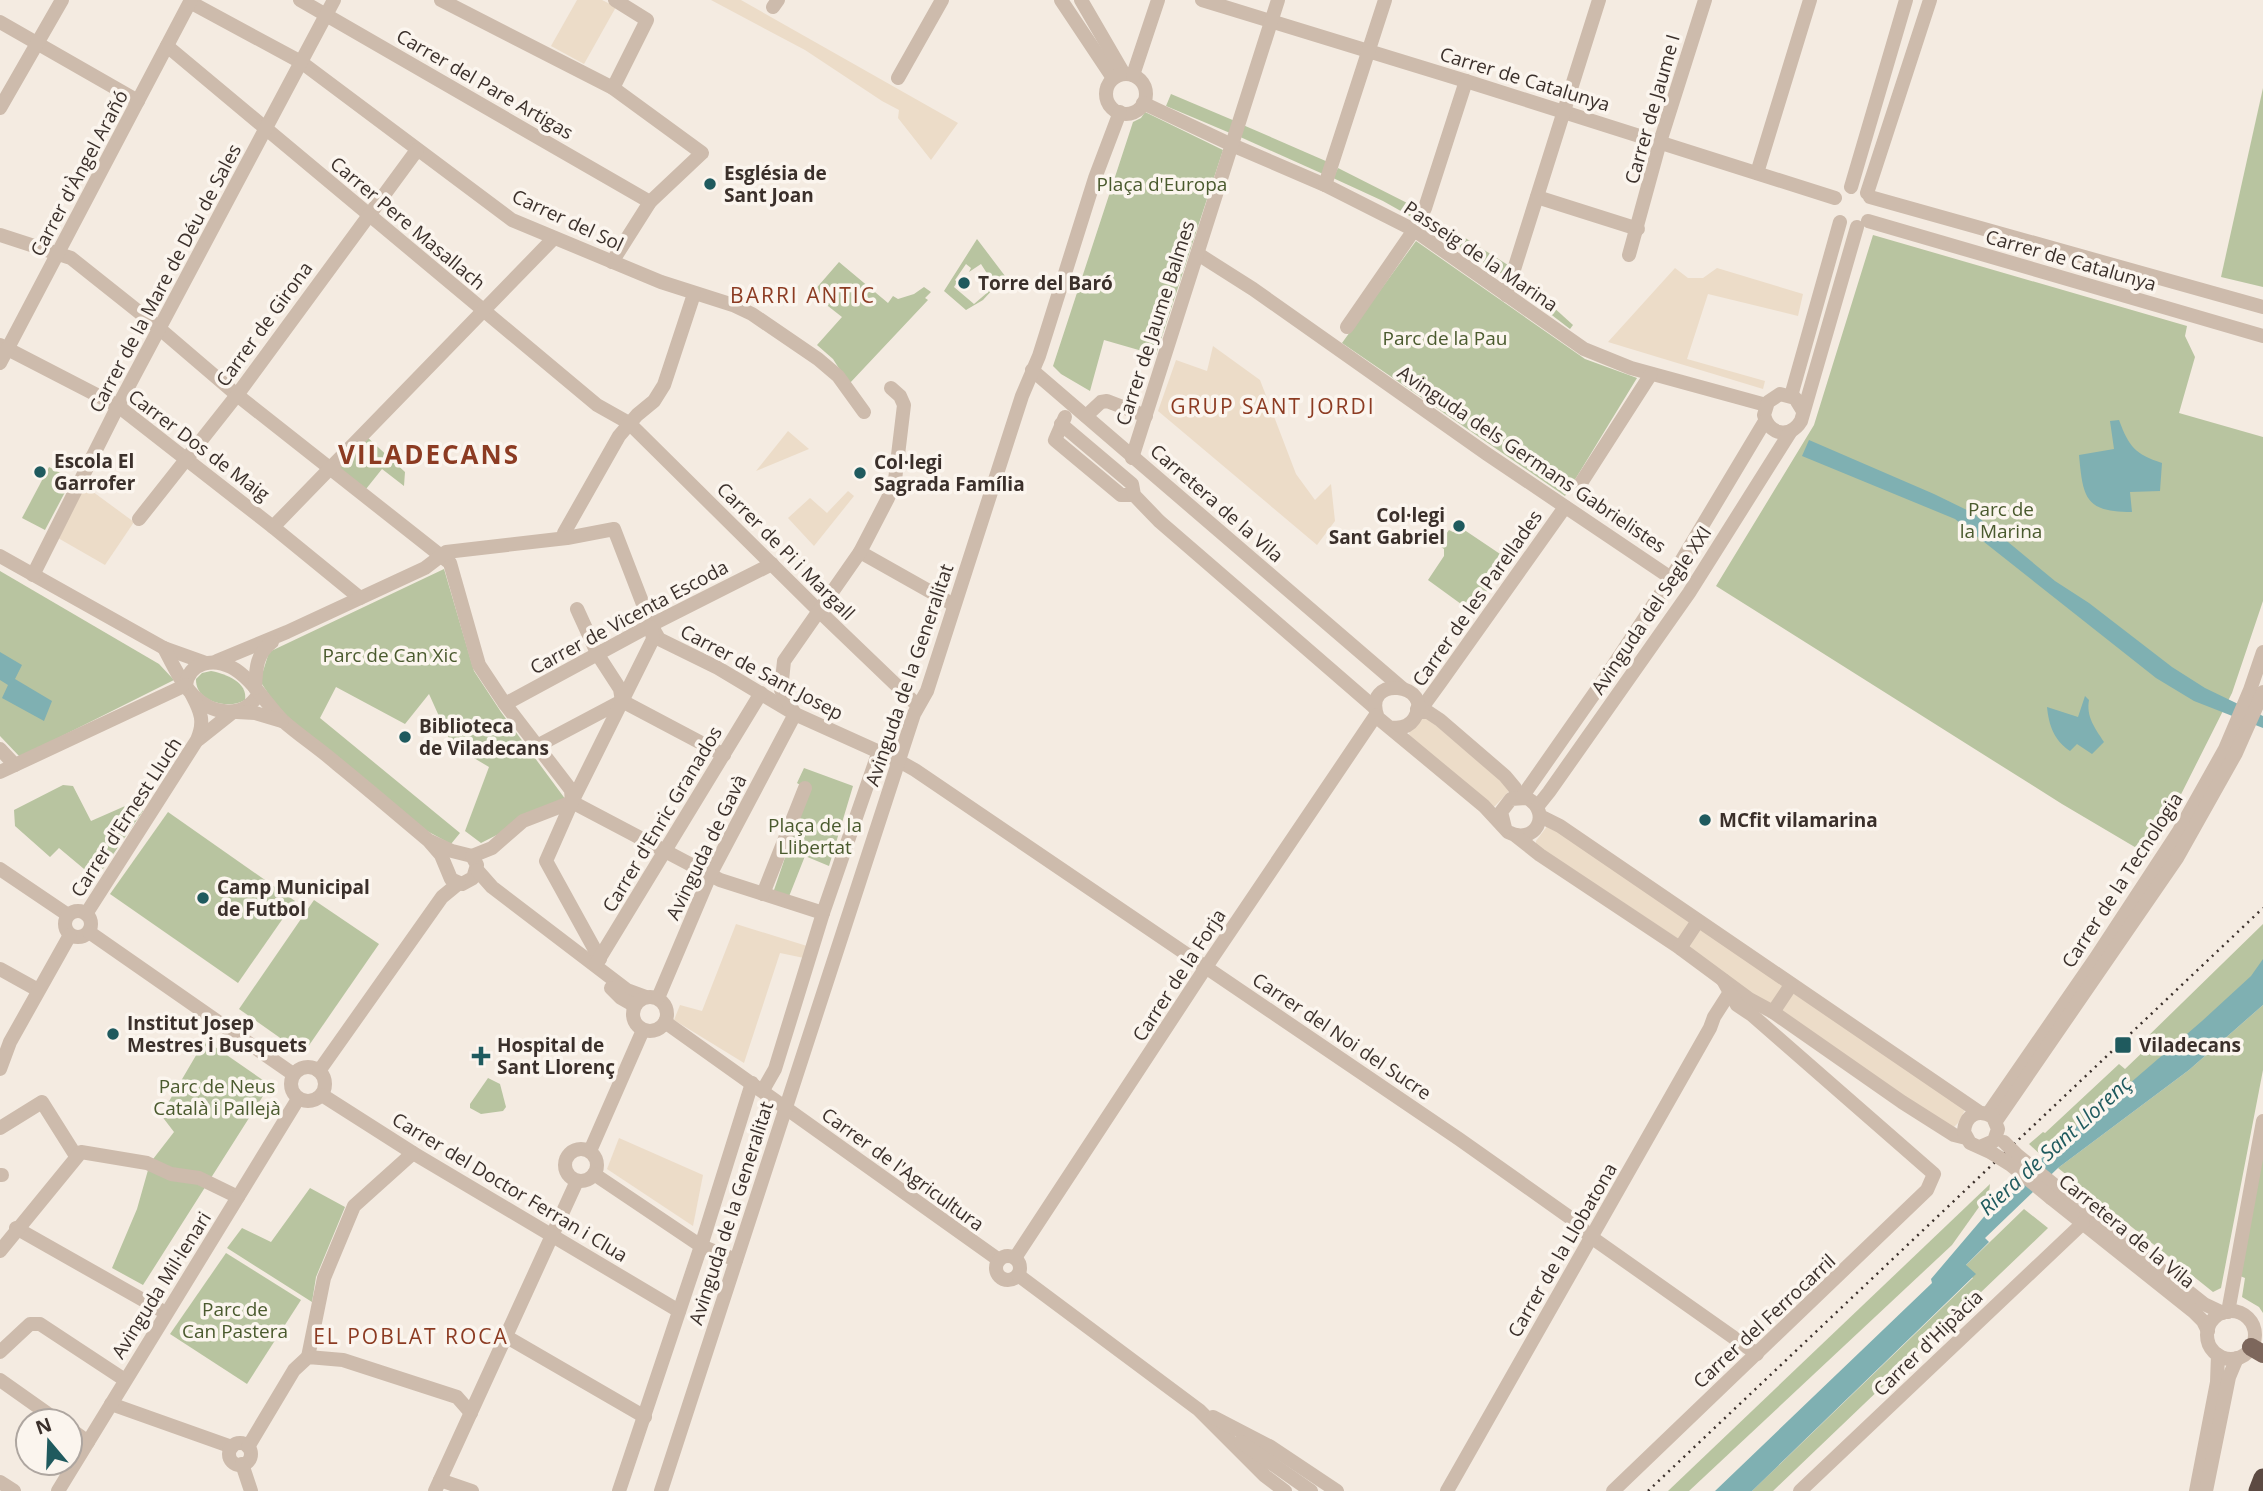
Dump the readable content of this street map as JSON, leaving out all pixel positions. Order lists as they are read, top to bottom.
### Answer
{
  "streets": {
    "street": [
      "Carrer de Catalunya",
      "Carrer del Pare Artigas",
      "Carrer de Jaume I",
      "Carrer d'Àngel Arañó",
      "Carrer del Sol",
      "Carrer Pere Masallach",
      "Passeig de la Marina",
      "Carrer de la Mare de Déu de Sales",
      "Carrer de Jaume Balmes",
      "Carrer de Girona",
      "Carrer Dos de Maig",
      "Avinguda dels Germans Gabrielistes",
      "Carretera de la Vila",
      "Carrer de Pi i Margall",
      "Carrer de les Parellades",
      "Avinguda del Segle XXI",
      "Carrer de Vicenta Escoda",
      "Carrer de Sant Josep",
      "Avinguda de la Generalitat",
      "Carrer d'Ernest Lluch",
      "Carrer d'Enric Granados",
      "Avinguda de Gavà",
      "Carrer de la Tecnologia",
      "Carrer de la Forja",
      "Carrer del Noi del Sucre",
      "Carrer de l'Agricultura",
      "Carrer del Doctor Ferran i Clua",
      "Carrer de la Llobatona",
      "Avinguda Mil·lenari",
      "Carrer del Ferrocarril",
      "Carrer d'Hipàcia"
    ]
  },
  "crossings": [
    ["Carrer de Catalunya", "Carrer de Jaume I"],
    ["Carrer de Catalunya", "Carrer de Jaume Balmes"],
    ["Carrer del Pare Artigas", "Carrer de la Mare de Déu de Sales"],
    ["Carrer d'Àngel Arañó", "Carrer del Sol"],
    ["Carrer d'Àngel Arañó", "Carrer Pere Masallach"],
    ["Carrer d'Àngel Arañó", "Carrer Dos de Maig"],
    ["Carrer del Sol", "Carrer de la Mare de Déu de Sales"],
    ["Carrer del Sol", "Carrer de Girona"],
    ["Carrer Pere Masallach", "Carrer de la Mare de Déu de Sales"],
    ["Carrer Pere Masallach", "Carrer de Girona"],
    ["Carrer Pere Masallach", "Carrer de Pi i Margall"],
    ["Passeig de la Marina", "Carrer de Jaume Balmes"],
    ["Passeig de la Marina", "Avinguda del Segle XXI"],
    ["Passeig de la Marina", "Avinguda de la Generalitat"],
    ["Carrer de la Mare de Déu de Sales", "Carrer Dos de Maig"],
    ["Carrer de Jaume Balmes", "Avinguda dels Germans Gabrielistes"],
    ["Carrer de Jaume Balmes", "Carretera de la Vila"],
    ["Carrer de Girona", "Carrer Dos de Maig"],
    ["Avinguda dels Germans Gabrielistes", "Carrer de les Parellades"],
    ["Avinguda dels Germans Gabrielistes", "Avinguda del Segle XXI"],
    ["Carretera de la Vila", "Carrer de les Parellades"],
    ["Carretera de la Vila", "Avinguda del Segle XXI"],
    ["Carretera de la Vila", "Avinguda de la Generalitat"],
    ["Carretera de la Vila", "Carrer de la Tecnologia"],
    ["Carretera de la Vila", "Carrer de la Forja"],
    ["Carretera de la Vila", "Carrer d'Hipàcia"],
    ["Carrer de Pi i Margall", "Carrer de Vicenta Escoda"],
    ["Carrer de Pi i Margall", "Avinguda de la Generalitat"],
    ["Carrer de les Parellades", "Carrer de la Forja"],
    ["Carrer de Vicenta Escoda", "Carrer de Sant Josep"],
    ["Carrer de Sant Josep", "Avinguda de la Generalitat"],
    ["Carrer de Sant Josep", "Carrer d'Enric Granados"],
    ["Carrer de Sant Josep", "Avinguda de Gavà"],
    ["Carrer de Sant Josep", "Carrer del Noi del Sucre"],
    ["Avinguda de la Generalitat", "Carrer del Noi del Sucre"],
    ["Avinguda de la Generalitat", "Carrer de l'Agricultura"],
    ["Avinguda de Gavà", "Carrer de l'Agricultura"],
    ["Carrer de la Forja", "Carrer del Noi del Sucre"],
    ["Carrer de la Forja", "Carrer de l'Agricultura"],
    ["Carrer del Noi del Sucre", "Carrer de la Llobatona"],
    ["Carrer del Noi del Sucre", "Carrer del Ferrocarril"],
    ["Carrer del Doctor Ferran i Clua", "Avinguda Mil·lenari"],
    ["Carrer de la Llobatona", "Carrer del Ferrocarril"]
  ],
  "districts": [
    "BARRI ANTIC",
    "GRUP SANT JORDI",
    "VILADECANS",
    "EL POBLAT ROCA"
  ],
  "water": ["Riera de Sant Llorenç"],
  "parks": [
    "Plaça d'Europa",
    "Parc de la Pau",
    "Parc de la Marina",
    "Parc de Can Xic",
    "Plaça de la Llibertat",
    "Parc de Neus Català i Pallejà",
    "Parc de Can Pastera"
  ],
  "places": {
    "other": [
      "Església de Sant Joan",
      "Torre del Baró",
      "Escola El Garrofer",
      "Col·legi Sagrada Família",
      "Col·legi Sant Gabriel",
      "Biblioteca de Viladecans",
      "MCfit vilamarina",
      "Camp Municipal de Futbol",
      "Institut Josep Mestres i Busquets"
    ],
    "transit": ["Viladecans"],
    "health": ["Hospital de Sant Llorenç"]
  },
  "north": "top"
}
